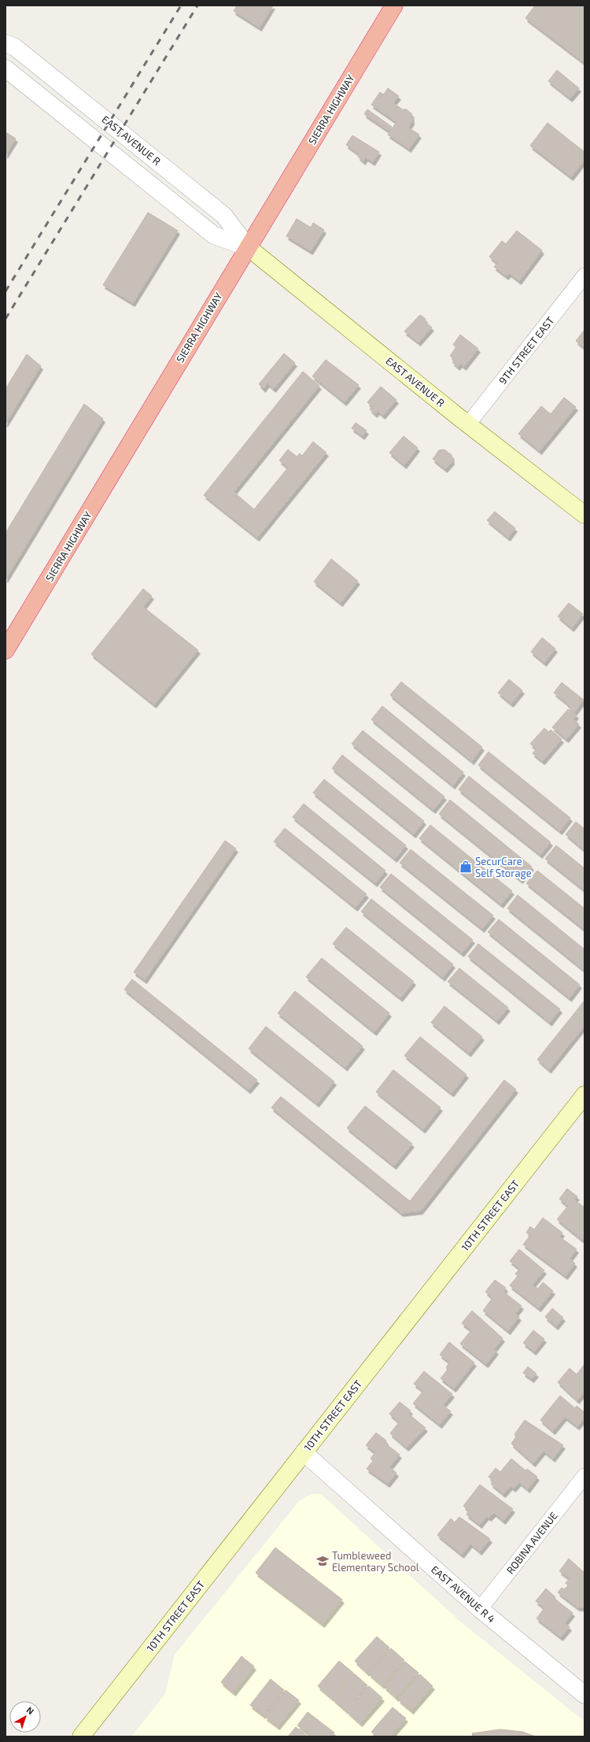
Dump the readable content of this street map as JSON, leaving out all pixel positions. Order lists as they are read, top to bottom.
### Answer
{
  "streets": {
    "highway": ["SIERRA HIGHWAY"],
    "main road": ["EAST AVENUE R", "10TH STREET EAST"],
    "street": ["9TH STREET EAST", "ROBINA AVENUE", "EAST AVENUE R 4"]
  },
  "crossings": [
    ["SIERRA HIGHWAY", "EAST AVENUE R"],
    ["EAST AVENUE R", "9TH STREET EAST"],
    ["10TH STREET EAST", "EAST AVENUE R 4"],
    ["ROBINA AVENUE", "EAST AVENUE R 4"]
  ],
  "places": {
    "shop": ["SecurCare Self Storage"],
    "school or university": ["Tumbleweed Elementary School"]
  },
  "north": "top right"
}
